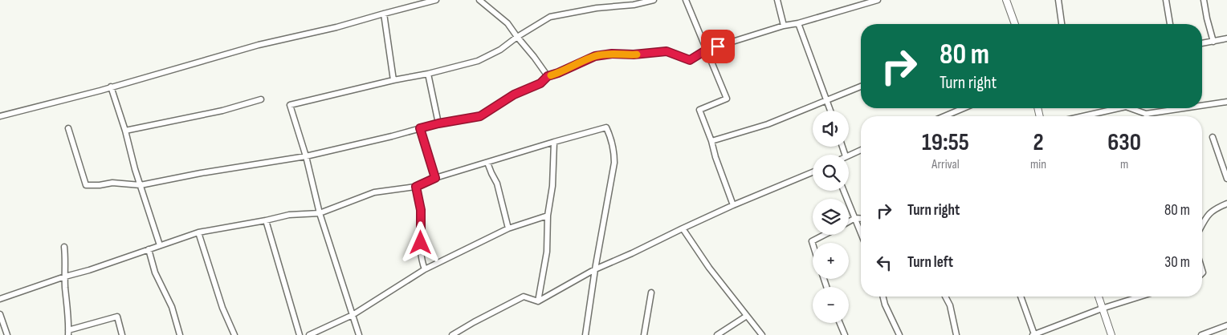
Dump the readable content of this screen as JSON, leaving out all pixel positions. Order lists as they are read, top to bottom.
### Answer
{
  "page": {
    "turn": ["80 m", "Turn right"],
    "map_buttons": ["+", "−"],
    "eta": [
      "19:55",
      "Arrival",
      "2",
      "min",
      "630",
      "m"
    ],
    "list": [
      {
        "name": "Turn right",
        "value": "80 m"
      },
      {
        "name": "Turn left",
        "value": "30 m"
      }
    ]
  }
}
